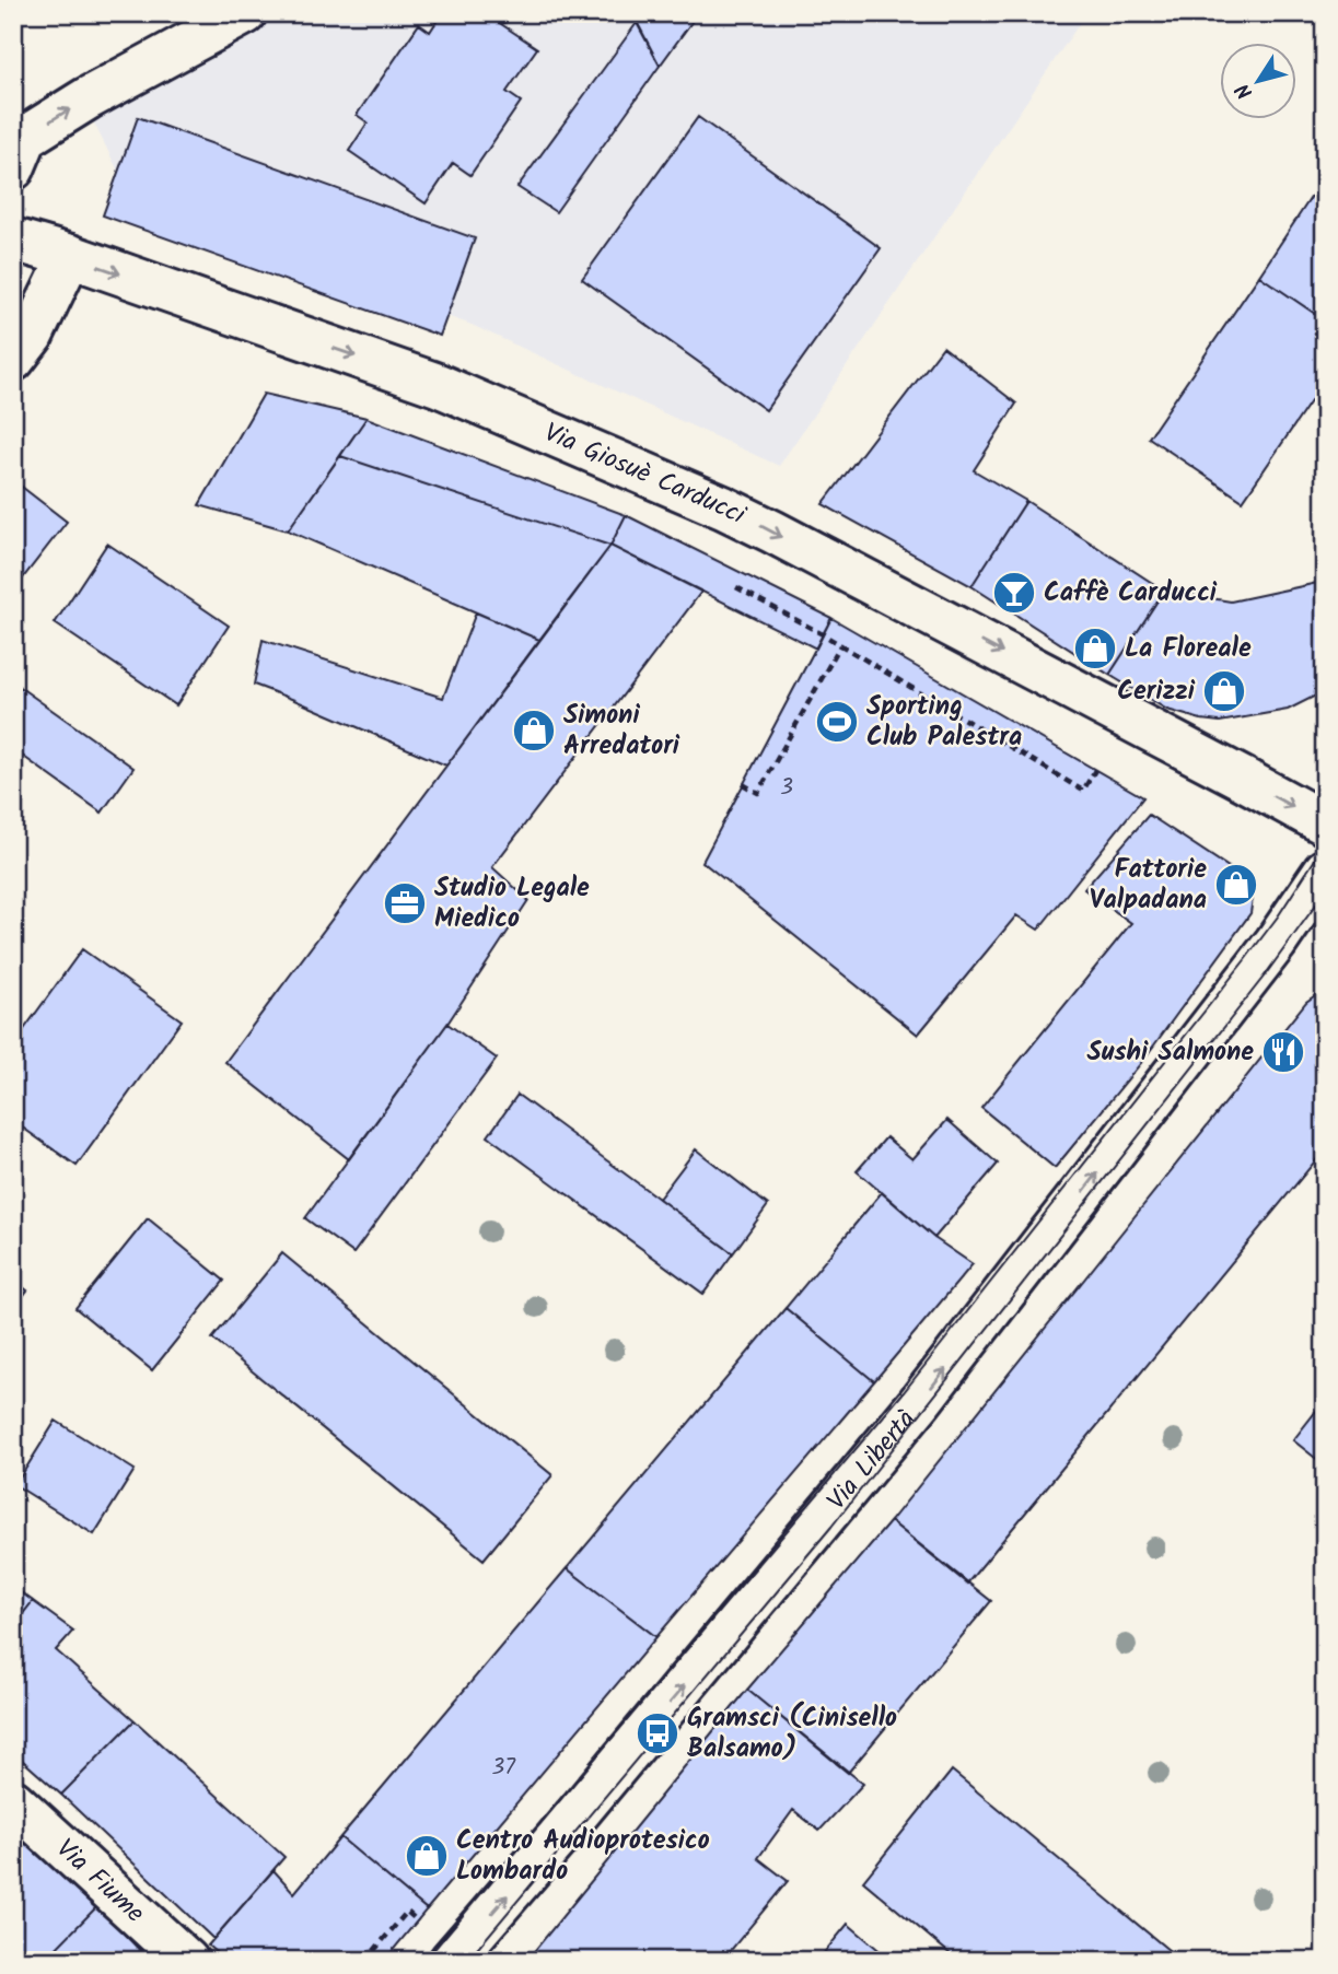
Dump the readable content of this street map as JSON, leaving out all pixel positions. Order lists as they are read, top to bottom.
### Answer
{
  "streets": {
    "street": ["Via Giosuè Carducci", "Via Libertà", "Via Fiume"]
  },
  "one_way": ["Via Giosuè Carducci", "Via Libertà"],
  "places": {
    "bar": ["Caffè Carducci"],
    "shop": [
      "La Floreale",
      "Cerizzi",
      "Simoni Arredatori",
      "Fattorie Valpadana",
      "Centro Audioprotesico Lombardo"
    ],
    "sports": ["Sporting Club Palestra"],
    "office": ["Studio Legale Miedico"],
    "restaurant": ["Sushi Salmone"],
    "bus stop": ["Gramsci (Cinisello Balsamo)"]
  },
  "house_numbers": ["3", "37"],
  "north": "bottom left"
}
